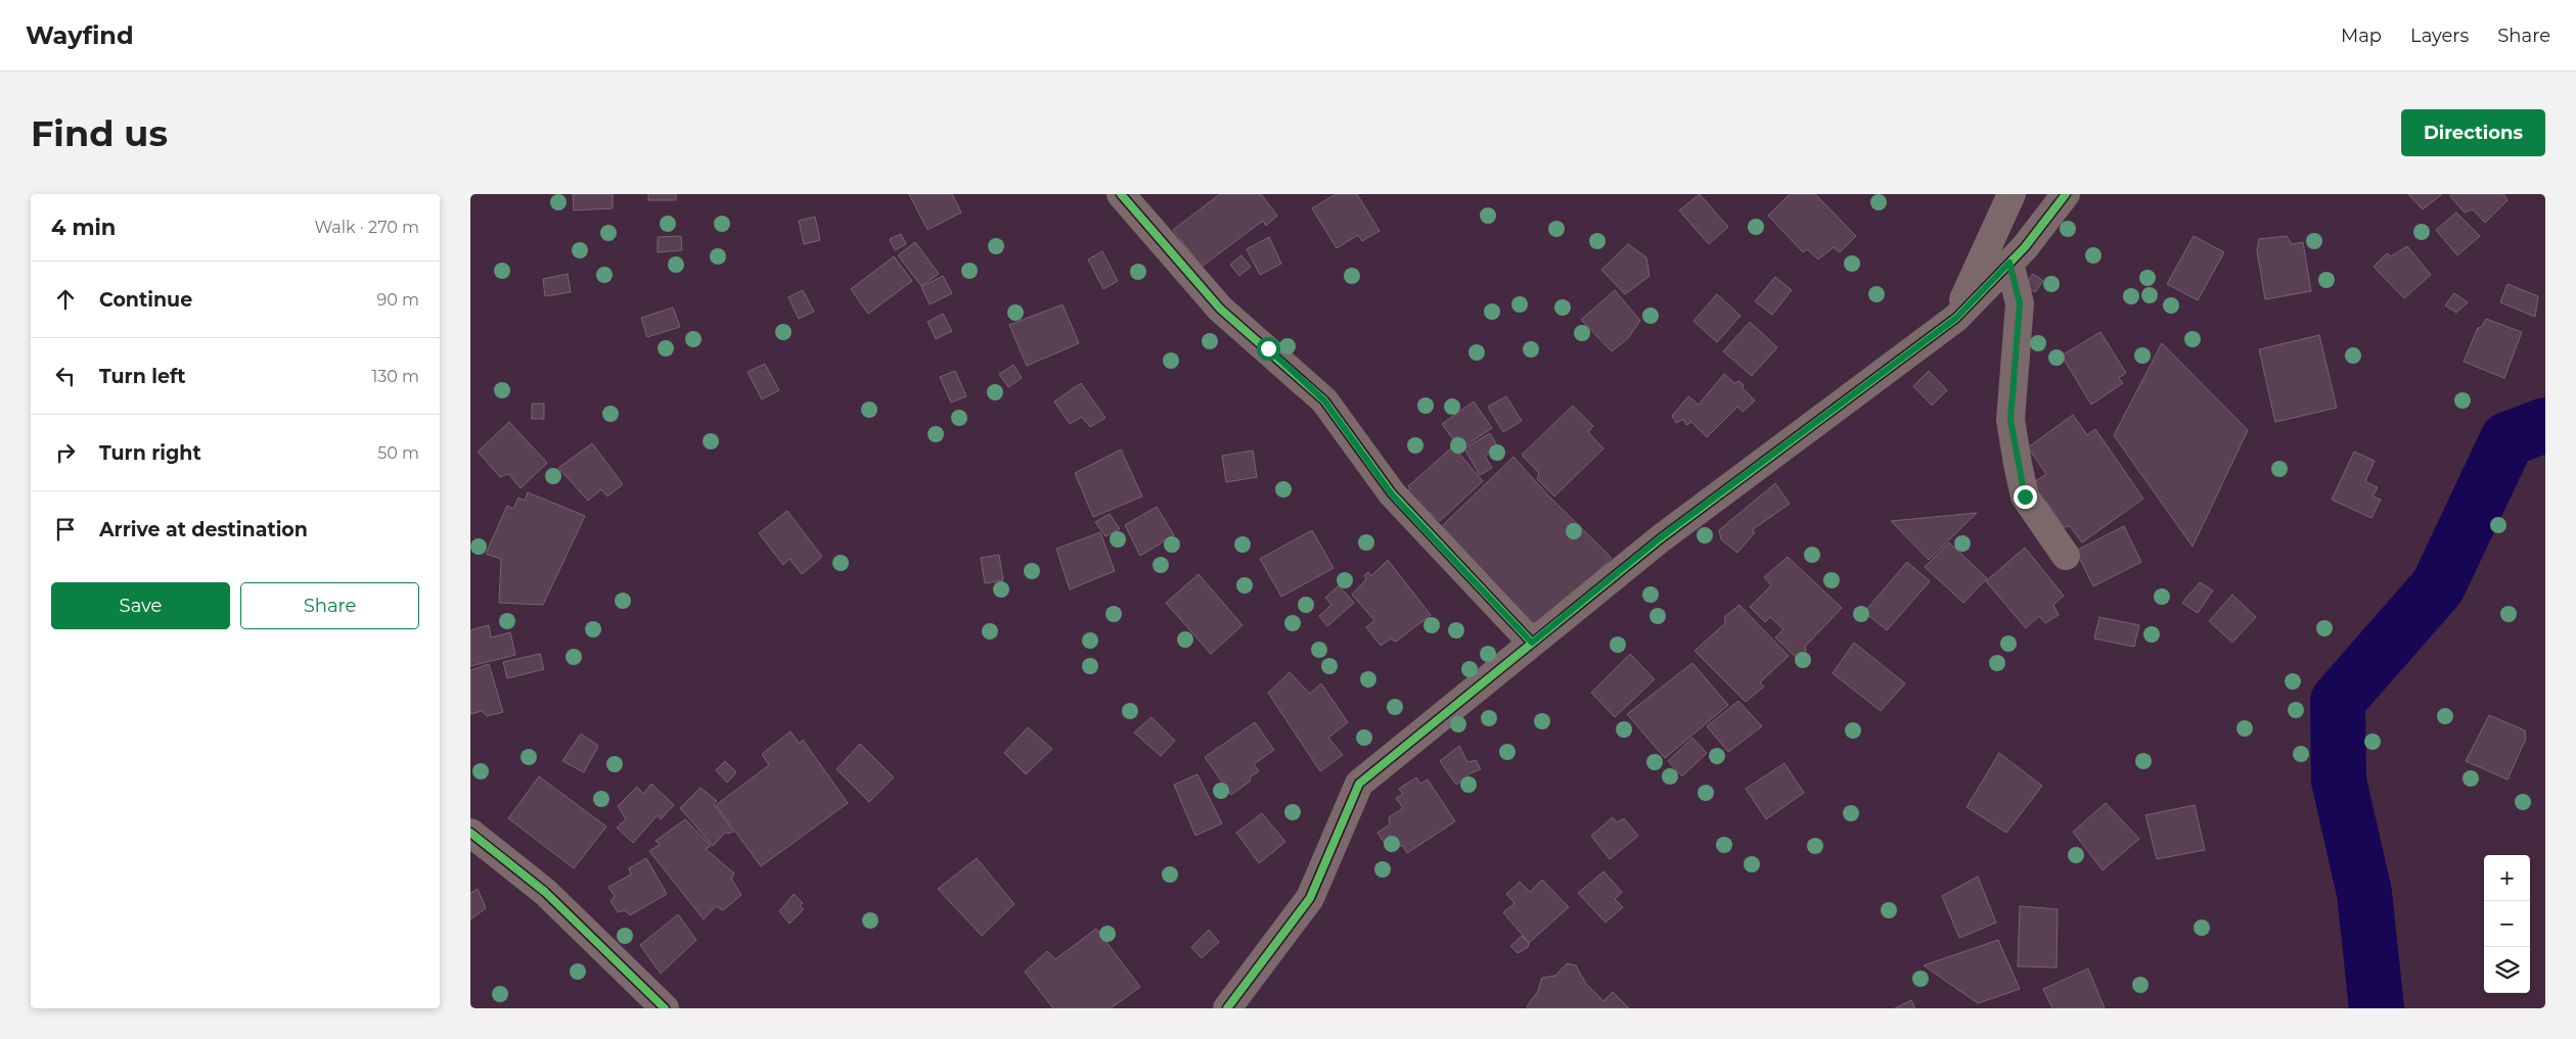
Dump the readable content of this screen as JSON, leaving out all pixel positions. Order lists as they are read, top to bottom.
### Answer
{
  "page": {
    "header": "Wayfind",
    "nav": ["Map", "Layers", "Share"],
    "buttons": [
      "Directions",
      ["Save", "Share"]
    ],
    "title": "Find us",
    "heading": ["4 min", "Walk · 270 m"],
    "list": [
      ["Continue", "90 m"],
      ["Turn left", "130 m"],
      ["Turn right", "50 m"],
      "Arrive at destination"
    ],
    "map_buttons": ["+", "−"]
  }
}
